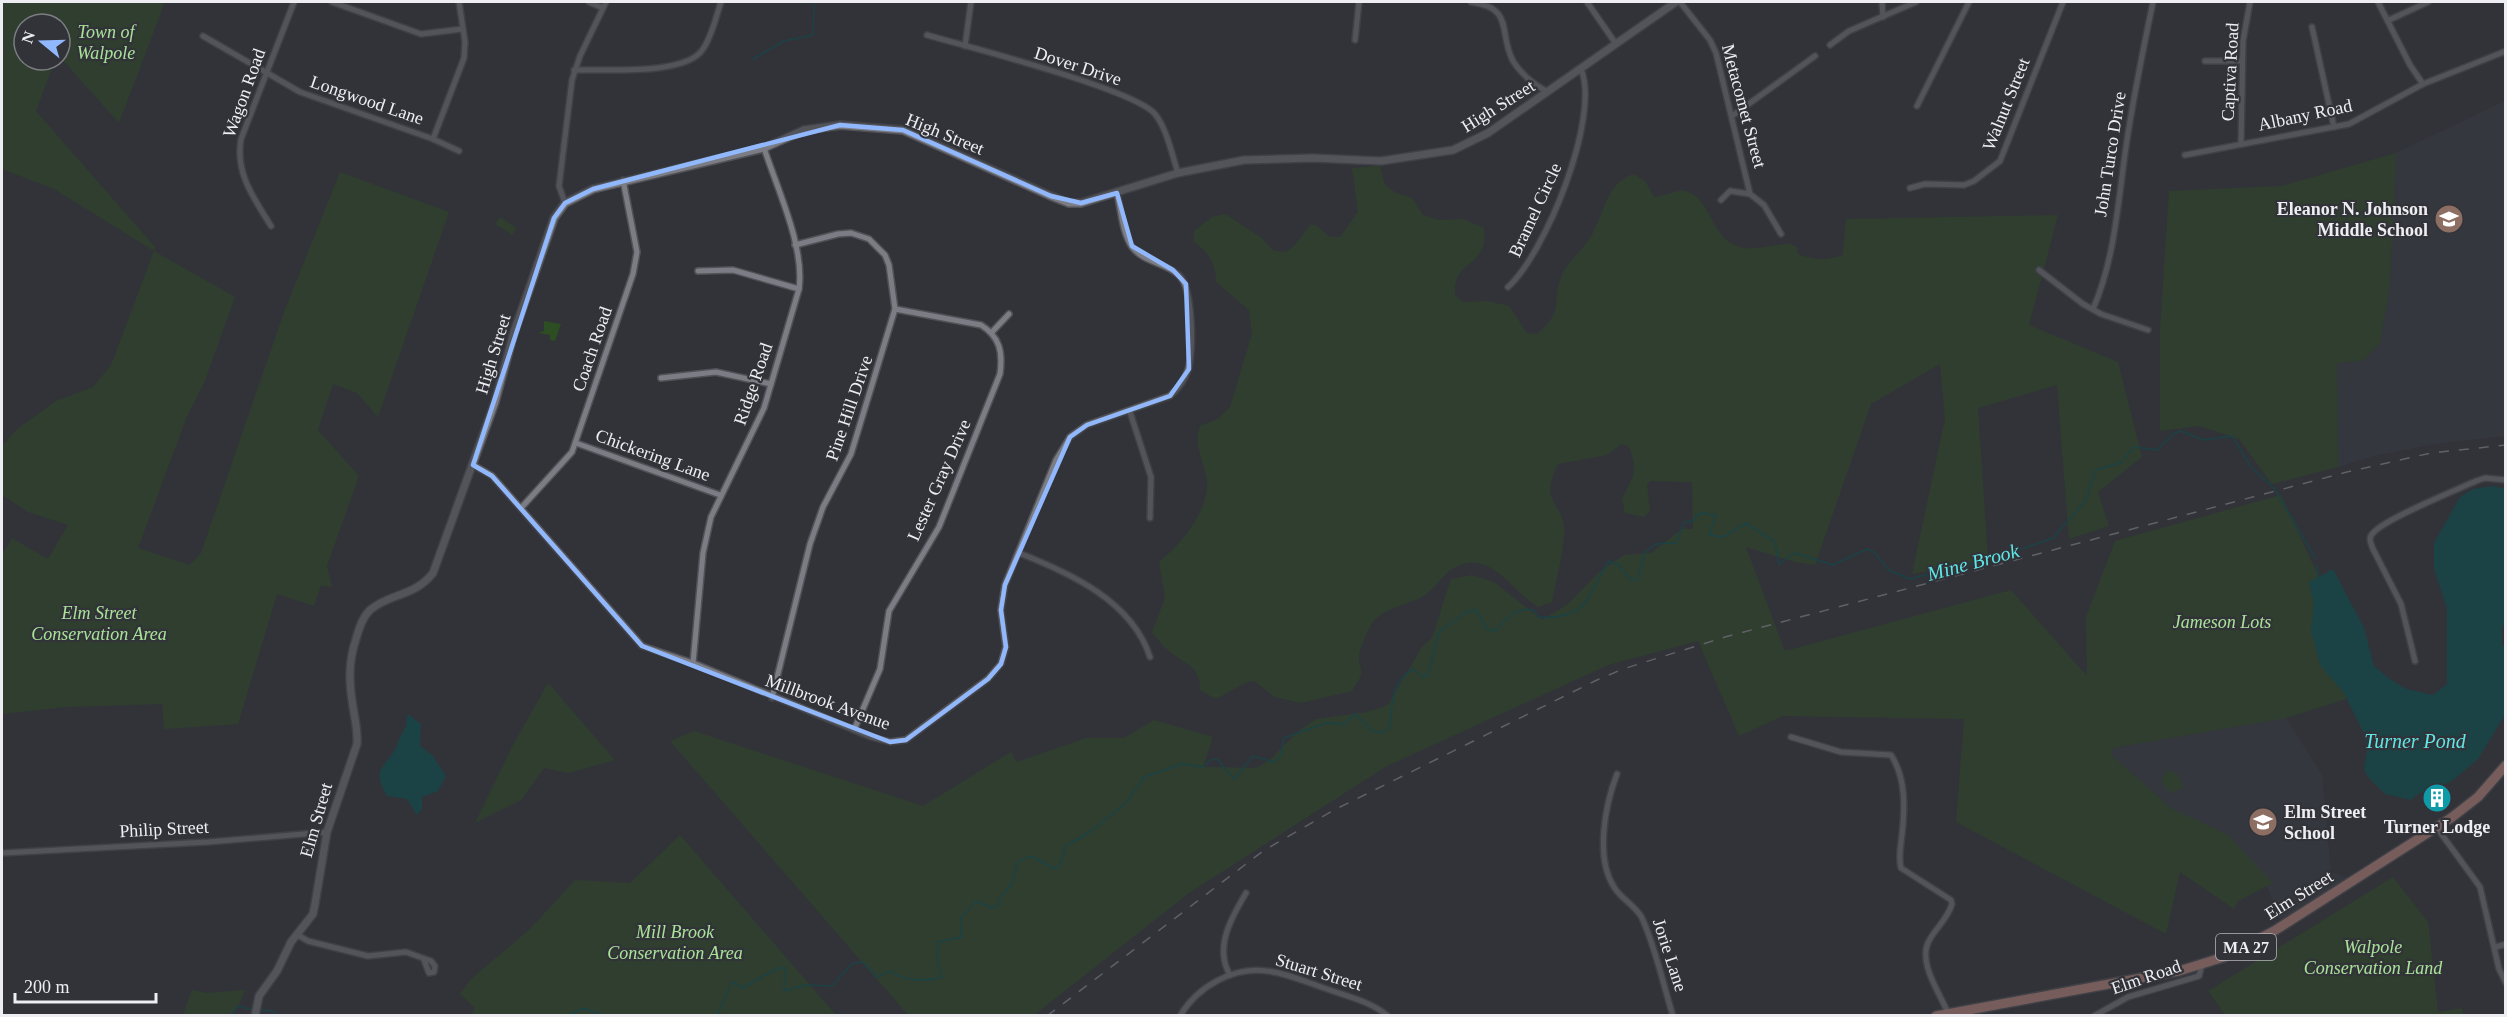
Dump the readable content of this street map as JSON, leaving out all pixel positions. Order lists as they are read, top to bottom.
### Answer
{
  "streets": {
    "main road": ["Elm Street", "MA 27"],
    "street": [
      "Dover Drive",
      "Captiva Road",
      "Wagon Road",
      "Longwood Lane",
      "Walnut Street",
      "High Street",
      "Metacomet Street",
      "Albany Road",
      "John Turco Drive",
      "Bramel Circle",
      "Coach Road",
      "Ridge Road",
      "Pine Hill Drive",
      "Chickering Lane",
      "Lester Gray Drive",
      "Millbrook Avenue",
      "Philip Street",
      "Jorie Lane",
      "Stuart Street",
      "Elm Road"
    ]
  },
  "crossings": [
    ["Dover Drive", "High Street"],
    ["Captiva Road", "Albany Road"],
    ["Wagon Road", "Longwood Lane"],
    ["High Street", "Metacomet Street"],
    ["High Street", "Bramel Circle"],
    ["High Street", "Coach Road"],
    ["High Street", "Ridge Road"],
    ["High Street", "Millbrook Avenue"],
    ["High Street", "Elm Street"],
    ["Coach Road", "Chickering Lane"],
    ["Coach Road", "Millbrook Avenue"],
    ["Ridge Road", "Pine Hill Drive"],
    ["Ridge Road", "Chickering Lane"],
    ["Ridge Road", "Millbrook Avenue"],
    ["Pine Hill Drive", "Millbrook Avenue"],
    ["Lester Gray Drive", "Millbrook Avenue"],
    ["Elm Street", "Philip Street"],
    ["Elm Street", "Elm Road"]
  ],
  "water": ["Mine Brook", "Turner Pond"],
  "parks": [
    "Town of Walpole",
    "Elm Street Conservation Area",
    "Jameson Lots",
    "Mill Brook Conservation Area",
    "Walpole Conservation Land"
  ],
  "places": {
    "school or university": ["Eleanor N. Johnson Middle School", "Elm Street School"],
    "building": ["Turner Lodge"]
  },
  "scale_bar": "200 m",
  "north": "left"
}
